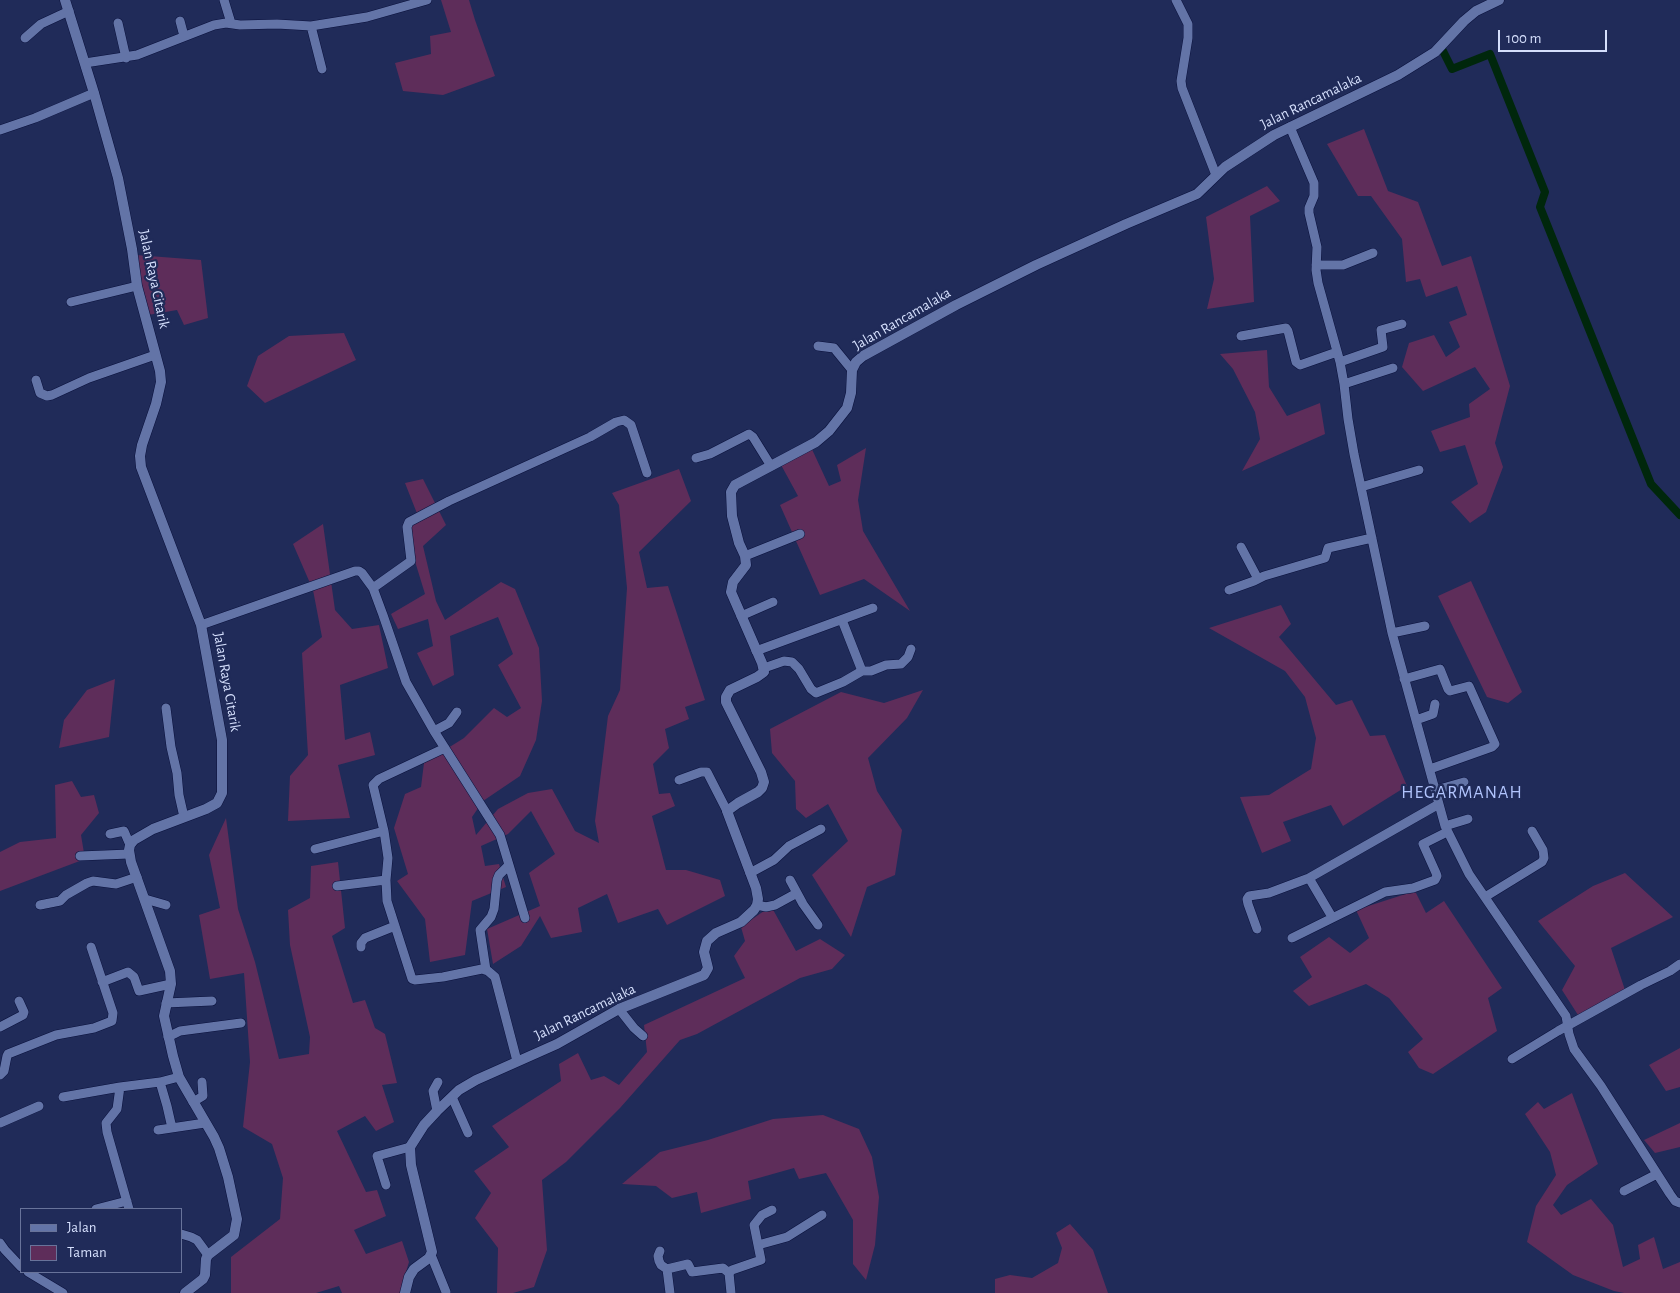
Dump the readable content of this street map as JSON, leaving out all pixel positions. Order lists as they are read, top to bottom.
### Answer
{
  "streets": {
    "street": ["Jalan Rancamalaka", "Jalan Raya Citarik"]
  },
  "districts": ["HEGARMANAH"],
  "legend": ["Jalan", "Taman"],
  "scale_bar": "100 m"
}
